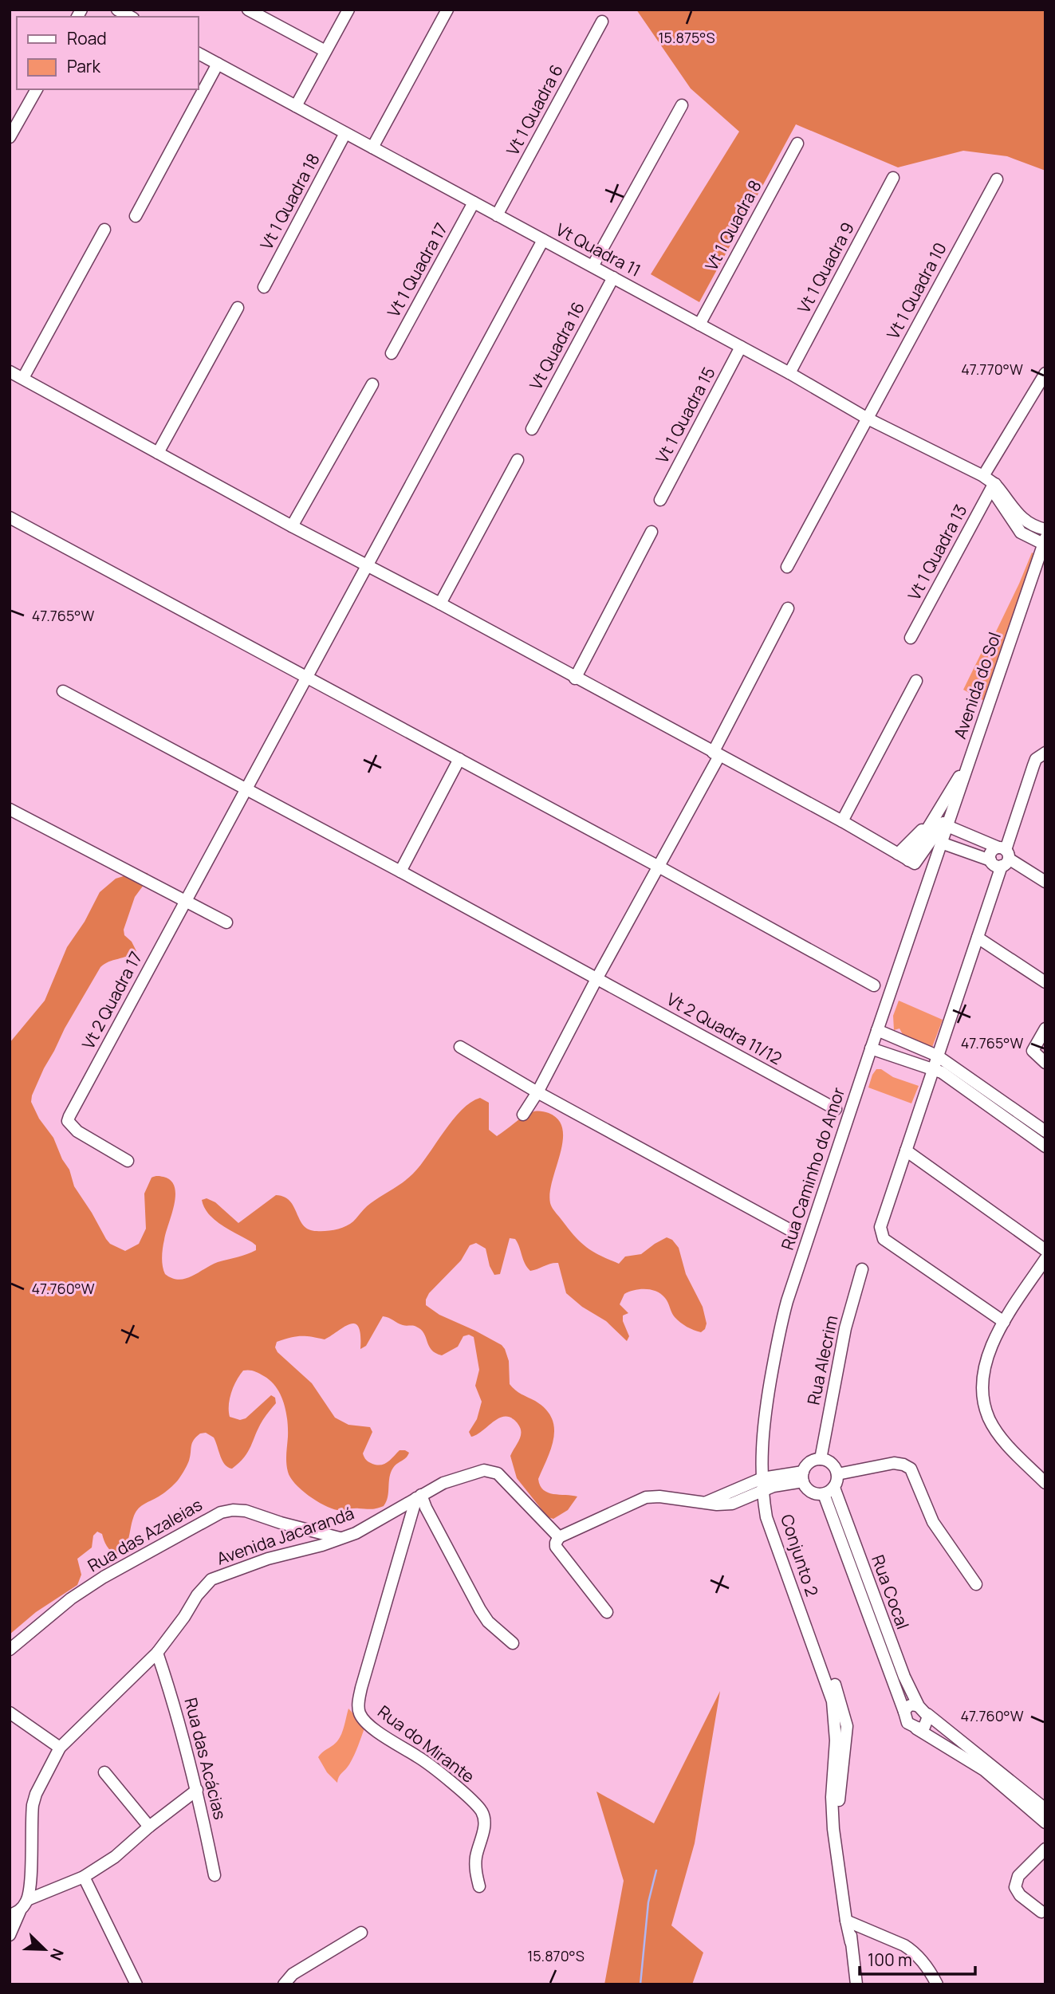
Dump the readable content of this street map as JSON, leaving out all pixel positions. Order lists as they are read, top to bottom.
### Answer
{
  "streets": {
    "street": [
      "Vt 1 Quadra 6",
      "Vt 1 Quadra 18",
      "Vt 1 Quadra 8",
      "Vt Quadra 11",
      "Vt 1 Quadra 9",
      "Vt 1 Quadra 17",
      "Vt 1 Quadra 10",
      "Vt Quadra 16",
      "Vt 1 Quadra 15",
      "Vt 1 Quadra 13",
      "Avenida do Sol",
      "Vt 2 Quadra 17",
      "Vt 2 Quadra 11/12",
      "Rua Caminho do Amor",
      "Rua Alecrim",
      "Rua das Azaleias",
      "Avenida Jacarandá",
      "Conjunto 2",
      "Rua Cocal",
      "Rua do Mirante",
      "Rua das Acácias"
    ]
  },
  "crossings": [
    ["Vt 1 Quadra 6", "Vt Quadra 11"],
    ["Vt 1 Quadra 18", "Vt Quadra 11"],
    ["Vt 1 Quadra 8", "Vt Quadra 11"],
    ["Vt Quadra 11", "Vt 1 Quadra 9"],
    ["Vt Quadra 11", "Vt 1 Quadra 17"],
    ["Vt Quadra 11", "Vt 1 Quadra 10"],
    ["Vt Quadra 11", "Vt Quadra 16"],
    ["Vt Quadra 11", "Vt 1 Quadra 15"],
    ["Vt Quadra 11", "Vt 1 Quadra 13"],
    ["Vt Quadra 11", "Vt 2 Quadra 17"],
    ["Avenida do Sol", "Rua Caminho do Amor"],
    ["Vt 2 Quadra 17", "Vt 2 Quadra 11/12"],
    ["Rua Caminho do Amor", "Conjunto 2"],
    ["Rua Alecrim", "Rua Cocal"],
    ["Rua das Azaleias", "Avenida Jacarandá"],
    ["Avenida Jacarandá", "Rua do Mirante"],
    ["Avenida Jacarandá", "Rua das Acácias"]
  ],
  "legend": ["Road", "Park"],
  "scale_bar": "100 m",
  "north": "bottom right",
  "coordinates": [
    "15.875°S",
    "47.770°W",
    "47.765°W",
    "47.760°W",
    "15.870°S"
  ]
}
